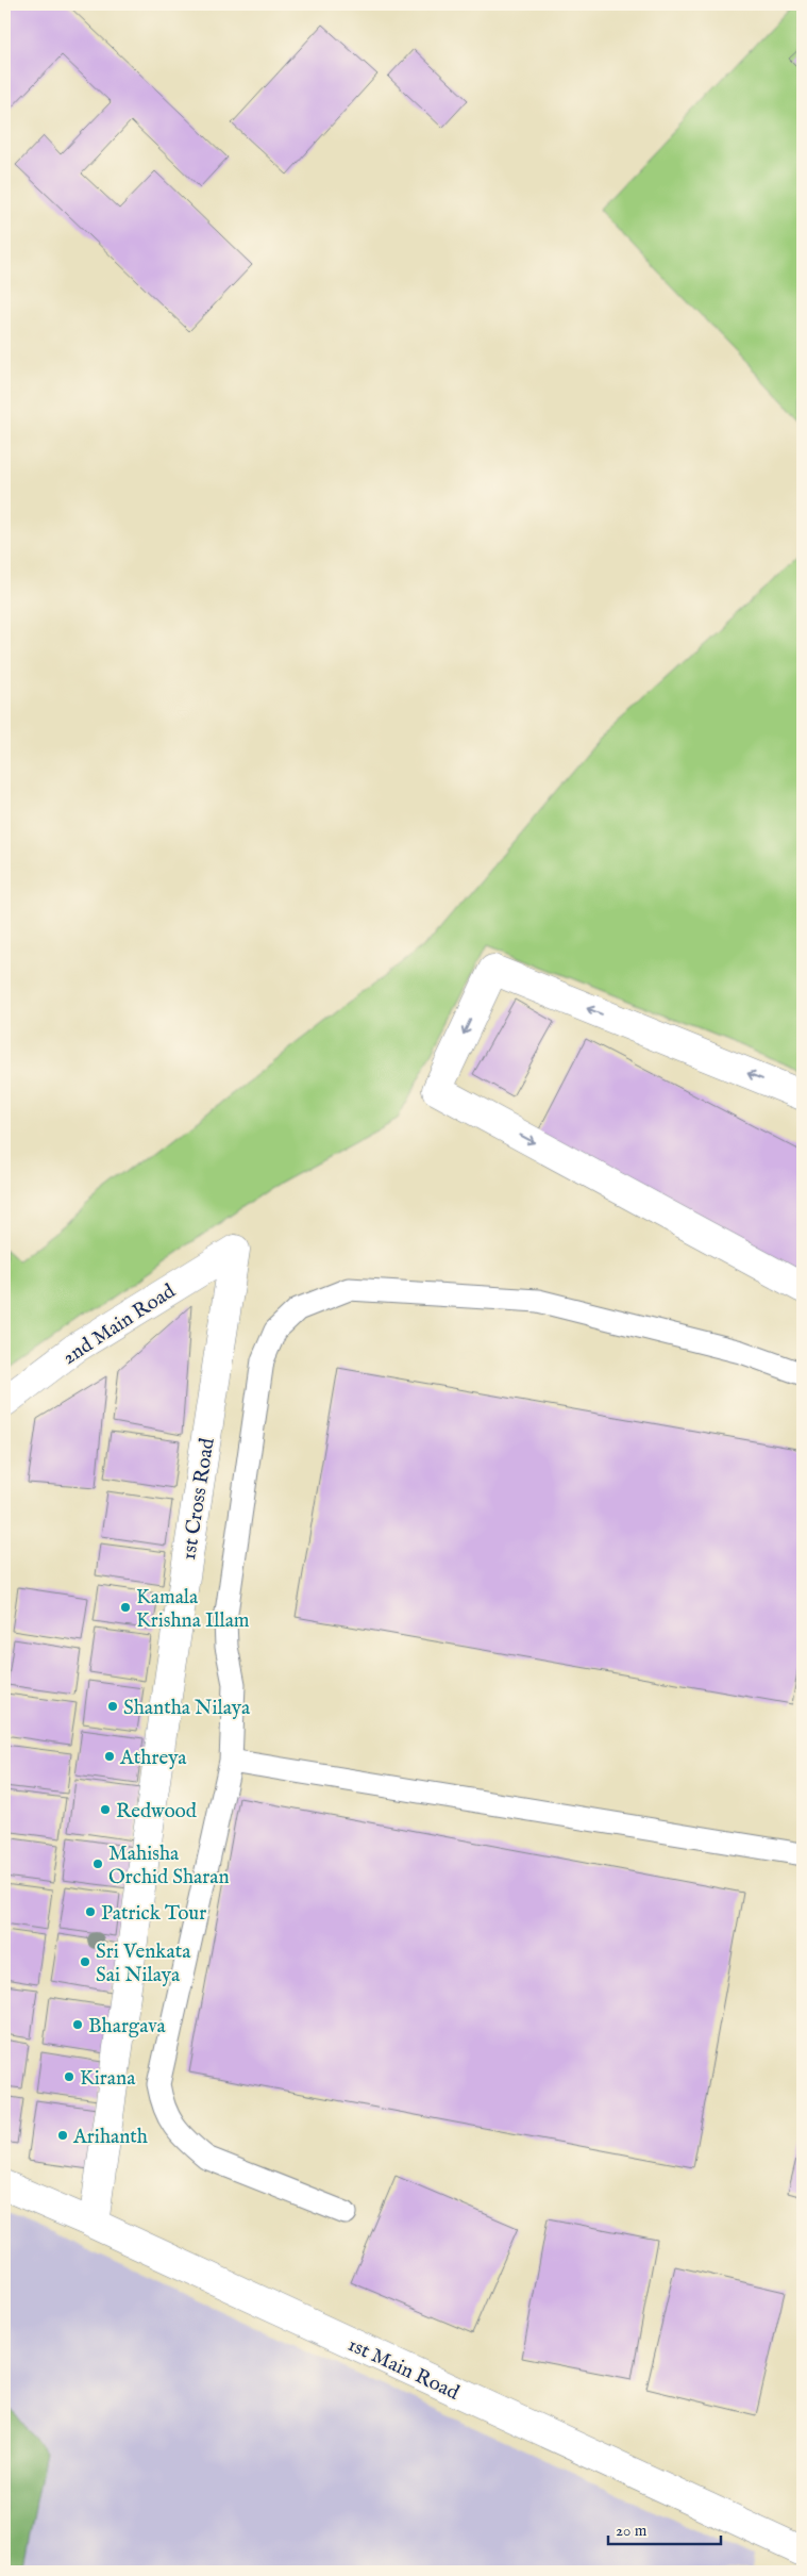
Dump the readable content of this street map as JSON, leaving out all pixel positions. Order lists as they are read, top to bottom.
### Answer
{
  "streets": {
    "street": ["2nd Main Road", "1st Cross Road", "1st Main Road"]
  },
  "crossings": [
    ["2nd Main Road", "1st Cross Road"],
    ["1st Cross Road", "1st Main Road"]
  ],
  "places": [
    "Kamala Krishna Illam",
    "Shantha Nilaya",
    "Athreya",
    "Redwood",
    "Mahisha Orchid Sharan",
    "Patrick Tour",
    "Sri Venkata Sai Nilaya",
    "Bhargava",
    "Kirana",
    "Arihanth"
  ],
  "scale_bar": "20 m"
}
